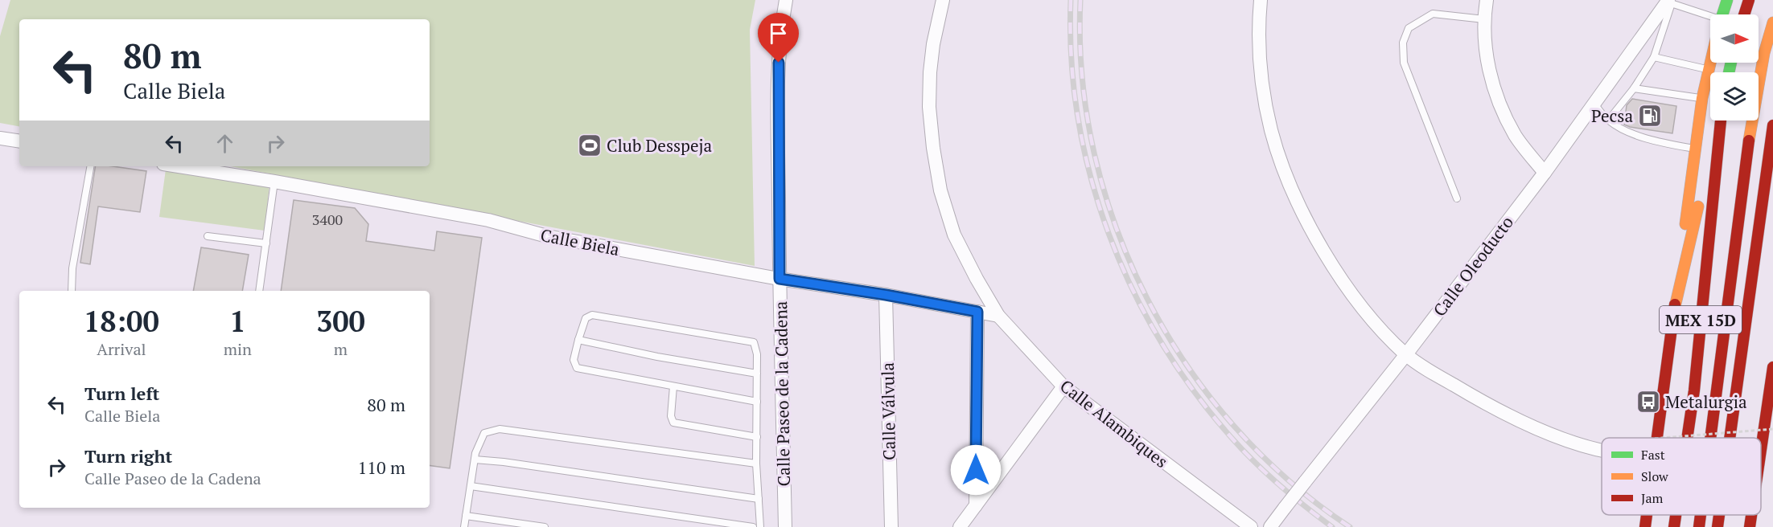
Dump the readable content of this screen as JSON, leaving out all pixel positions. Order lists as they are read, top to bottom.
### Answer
{
  "streets": {
    "main road": ["MEX 15D"],
    "street": [
      "Calle Biela",
      "Calle Oleoducto",
      "Calle Paseo de la Cadena",
      "Calle Válvula",
      "Calle Alambiques"
    ]
  },
  "crossings": [
    ["Calle Biela", "Calle Paseo de la Cadena"],
    ["Calle Biela", "Calle Válvula"],
    ["Calle Biela", "Calle Alambiques"]
  ],
  "places": {
    "fuel station": ["Pecsa"],
    "sports": ["Club Desspeja"],
    "bus stop": ["Metalurgia"]
  },
  "house_numbers": ["3400"],
  "legend": ["Fast", "Slow", "Jam"],
  "north": "right",
  "page": {
    "turn": ["80 m", "Calle Biela"],
    "eta": [
      "18:00",
      "Arrival",
      "1",
      "min",
      "300",
      "m"
    ],
    "list": [
      {
        "name": "Turn left",
        "note": "Calle Biela",
        "value": "80 m"
      },
      {
        "name": "Turn right",
        "note": "Calle Paseo de la Cadena",
        "value": "110 m"
      }
    ]
  }
}
